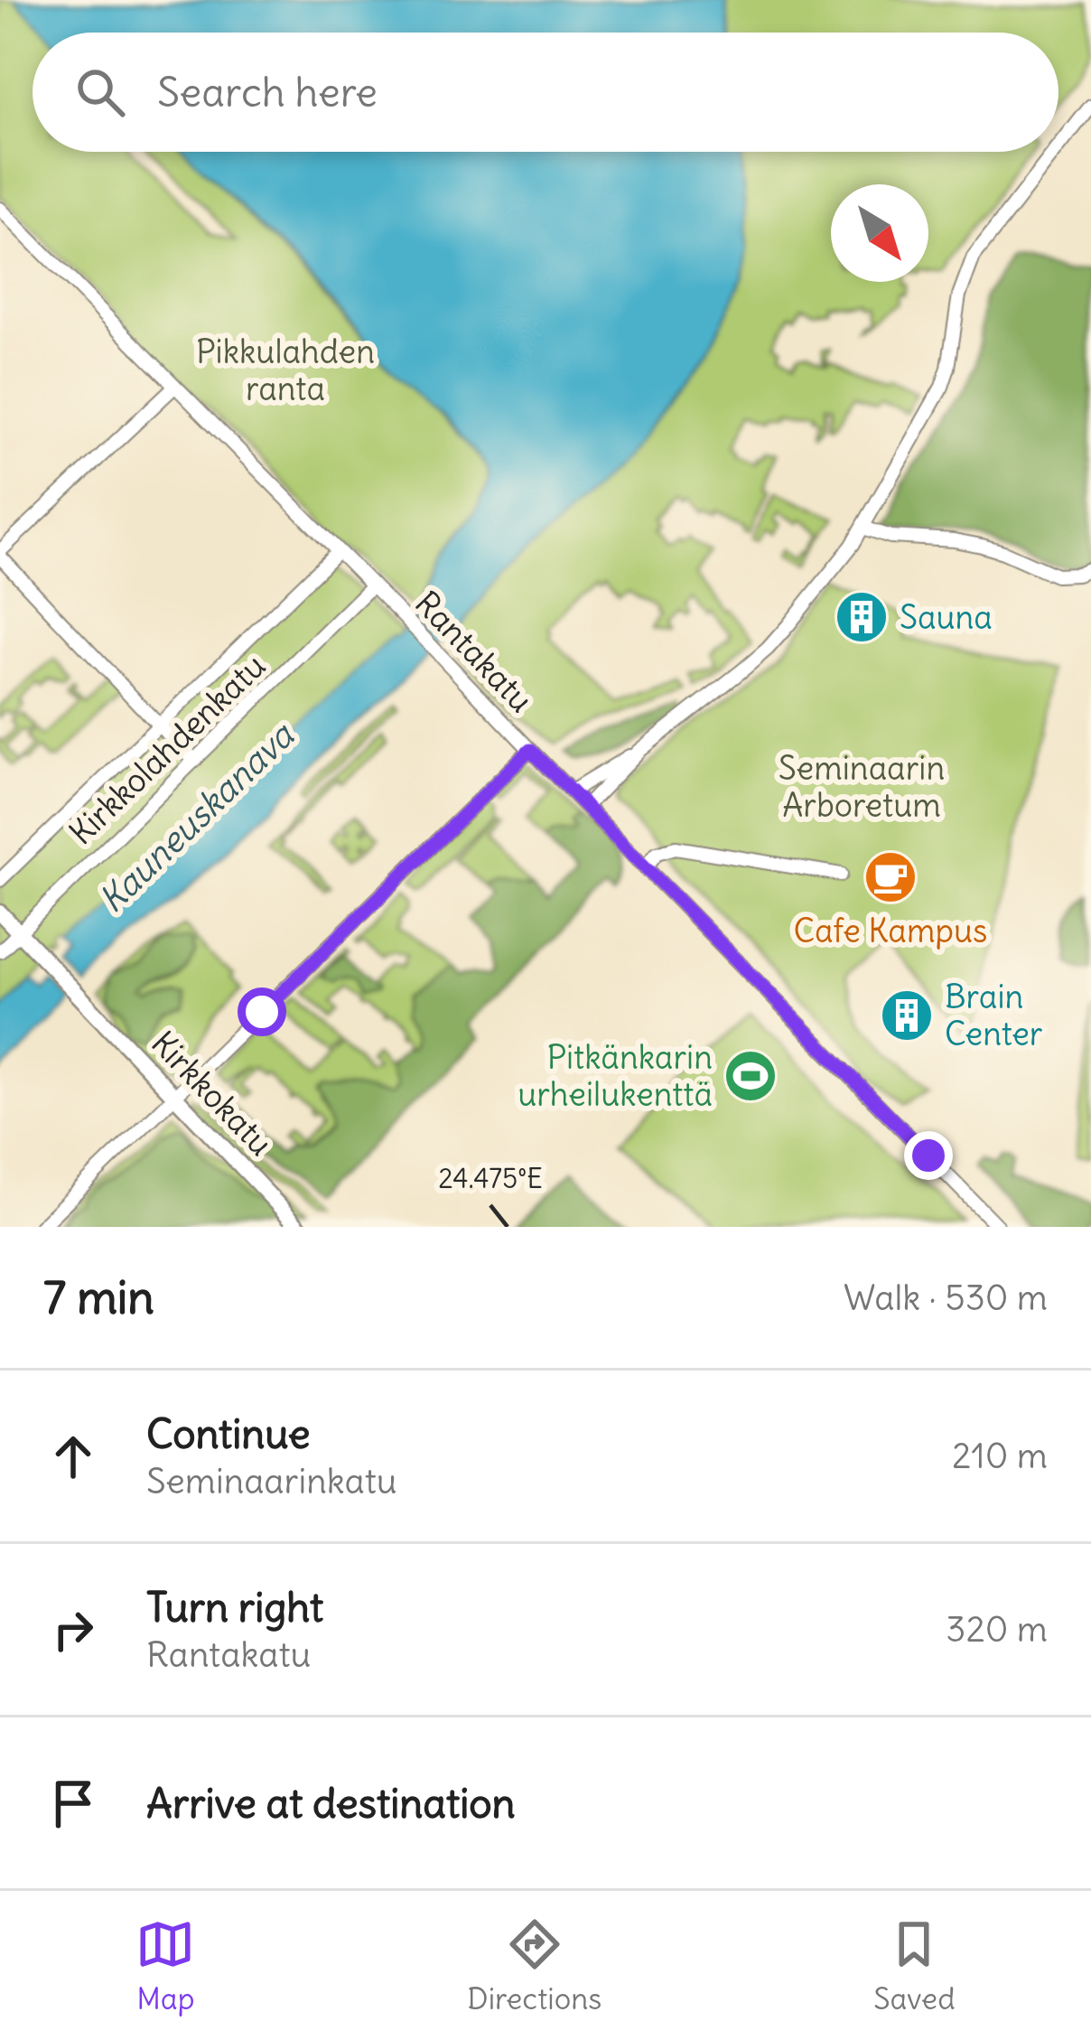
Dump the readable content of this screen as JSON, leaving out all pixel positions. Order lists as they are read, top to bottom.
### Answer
{
  "streets": {
    "street": ["Rantakatu", "Kirkkolahdenkatu", "Kirkkokatu"]
  },
  "crossings": [
    ["Rantakatu", "Kirkkolahdenkatu"],
    ["Kirkkolahdenkatu", "Kirkkokatu"]
  ],
  "water": ["Kauneuskanava"],
  "parks": ["Pikkulahden ranta", "Seminaarin Arboretum"],
  "places": {
    "building": ["Sauna", "Brain Center"],
    "cafe": ["Cafe Kampus"],
    "sports": ["Pitkänkarin urheilukenttä"]
  },
  "north": "bottom right",
  "page": {
    "search": "Search here",
    "heading": ["7 min", "Walk · 530 m"],
    "list": [
      ["Continue", "Seminaarinkatu", "210 m"],
      ["Turn right", "Rantakatu", "320 m"],
      "Arrive at destination"
    ],
    "nav": ["Map", "Directions", "Saved"]
  },
  "coordinates": ["24.475°E"]
}
